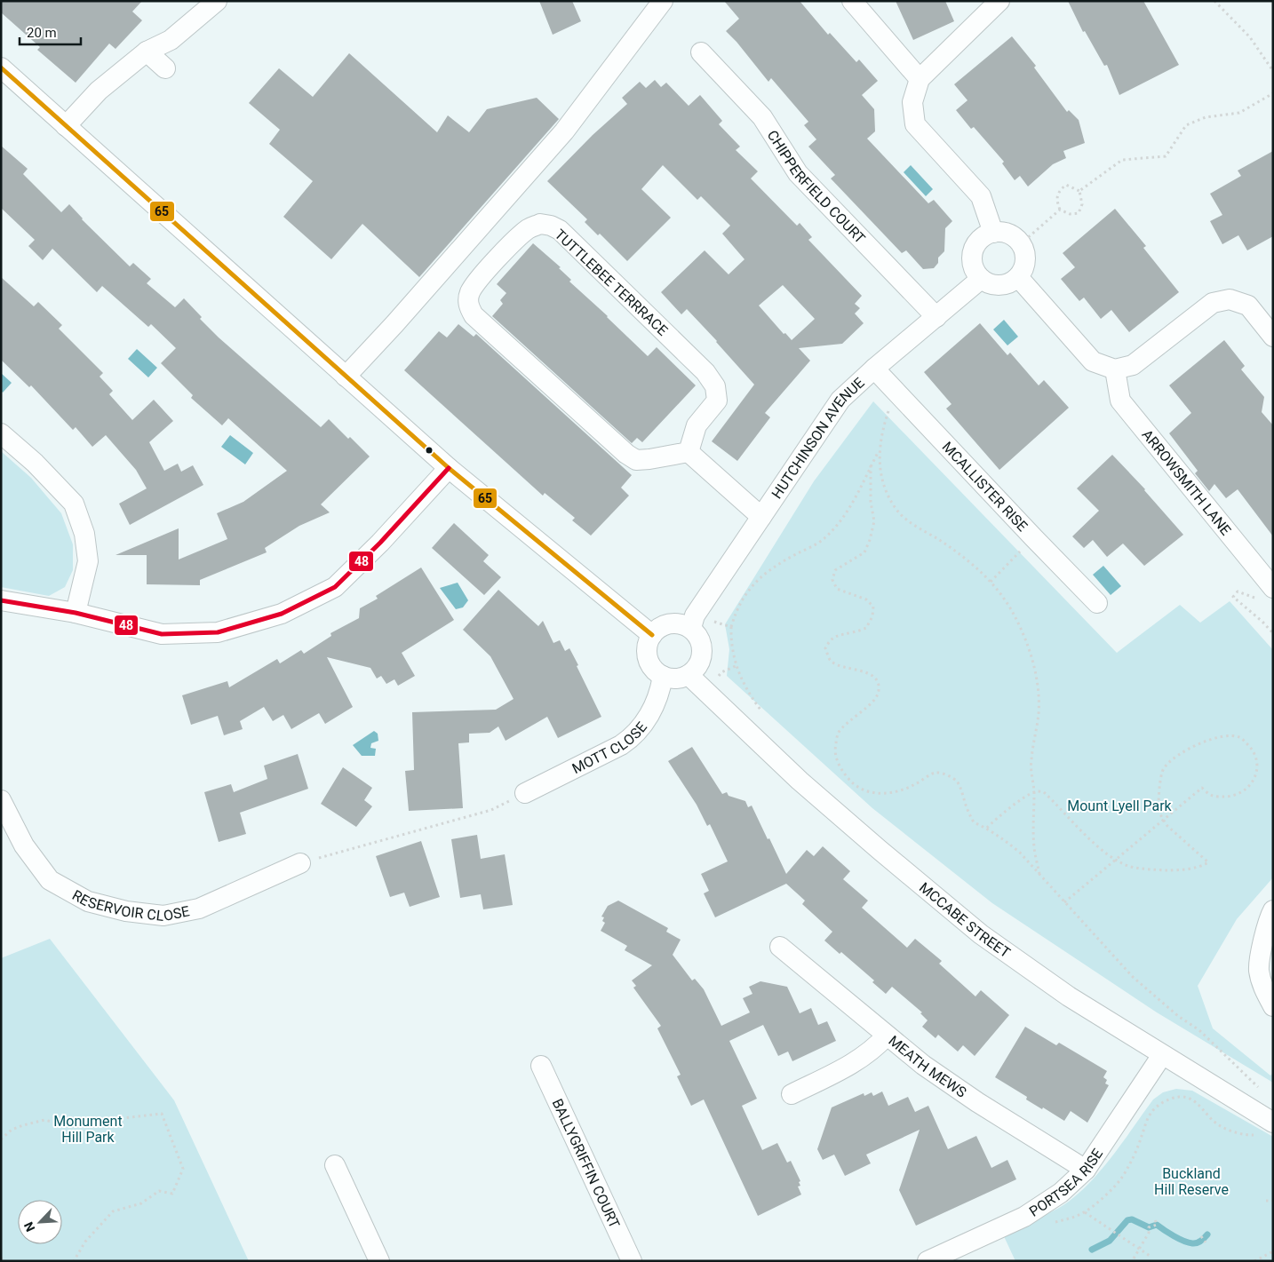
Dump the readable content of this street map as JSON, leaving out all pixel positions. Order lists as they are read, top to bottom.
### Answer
{
  "streets": {
    "street": [
      "CHIPPERFIELD COURT",
      "TUTTLEBEE TERRRACE",
      "HUTCHINSON AVENUE",
      "ARROWSMITH LANE",
      "MCALLISTER RISE",
      "MOTT CLOSE",
      "RESERVOIR CLOSE",
      "MCCABE STREET",
      "MEATH MEWS",
      "BALLYGRIFFIN COURT",
      "PORTSEA RISE"
    ]
  },
  "crossings": [
    ["CHIPPERFIELD COURT", "HUTCHINSON AVENUE"],
    ["HUTCHINSON AVENUE", "MCALLISTER RISE"],
    ["HUTCHINSON AVENUE", "MOTT CLOSE"],
    ["HUTCHINSON AVENUE", "MCCABE STREET"],
    ["MOTT CLOSE", "MCCABE STREET"],
    ["MCCABE STREET", "PORTSEA RISE"],
    ["MEATH MEWS", "PORTSEA RISE"]
  ],
  "parks": ["Mount Lyell Park", "Monument Hill Park", "Buckland Hill Reserve"],
  "lines": ["transit line 65", "transit line 48"],
  "scale_bar": "20 m",
  "north": "bottom left"
}
